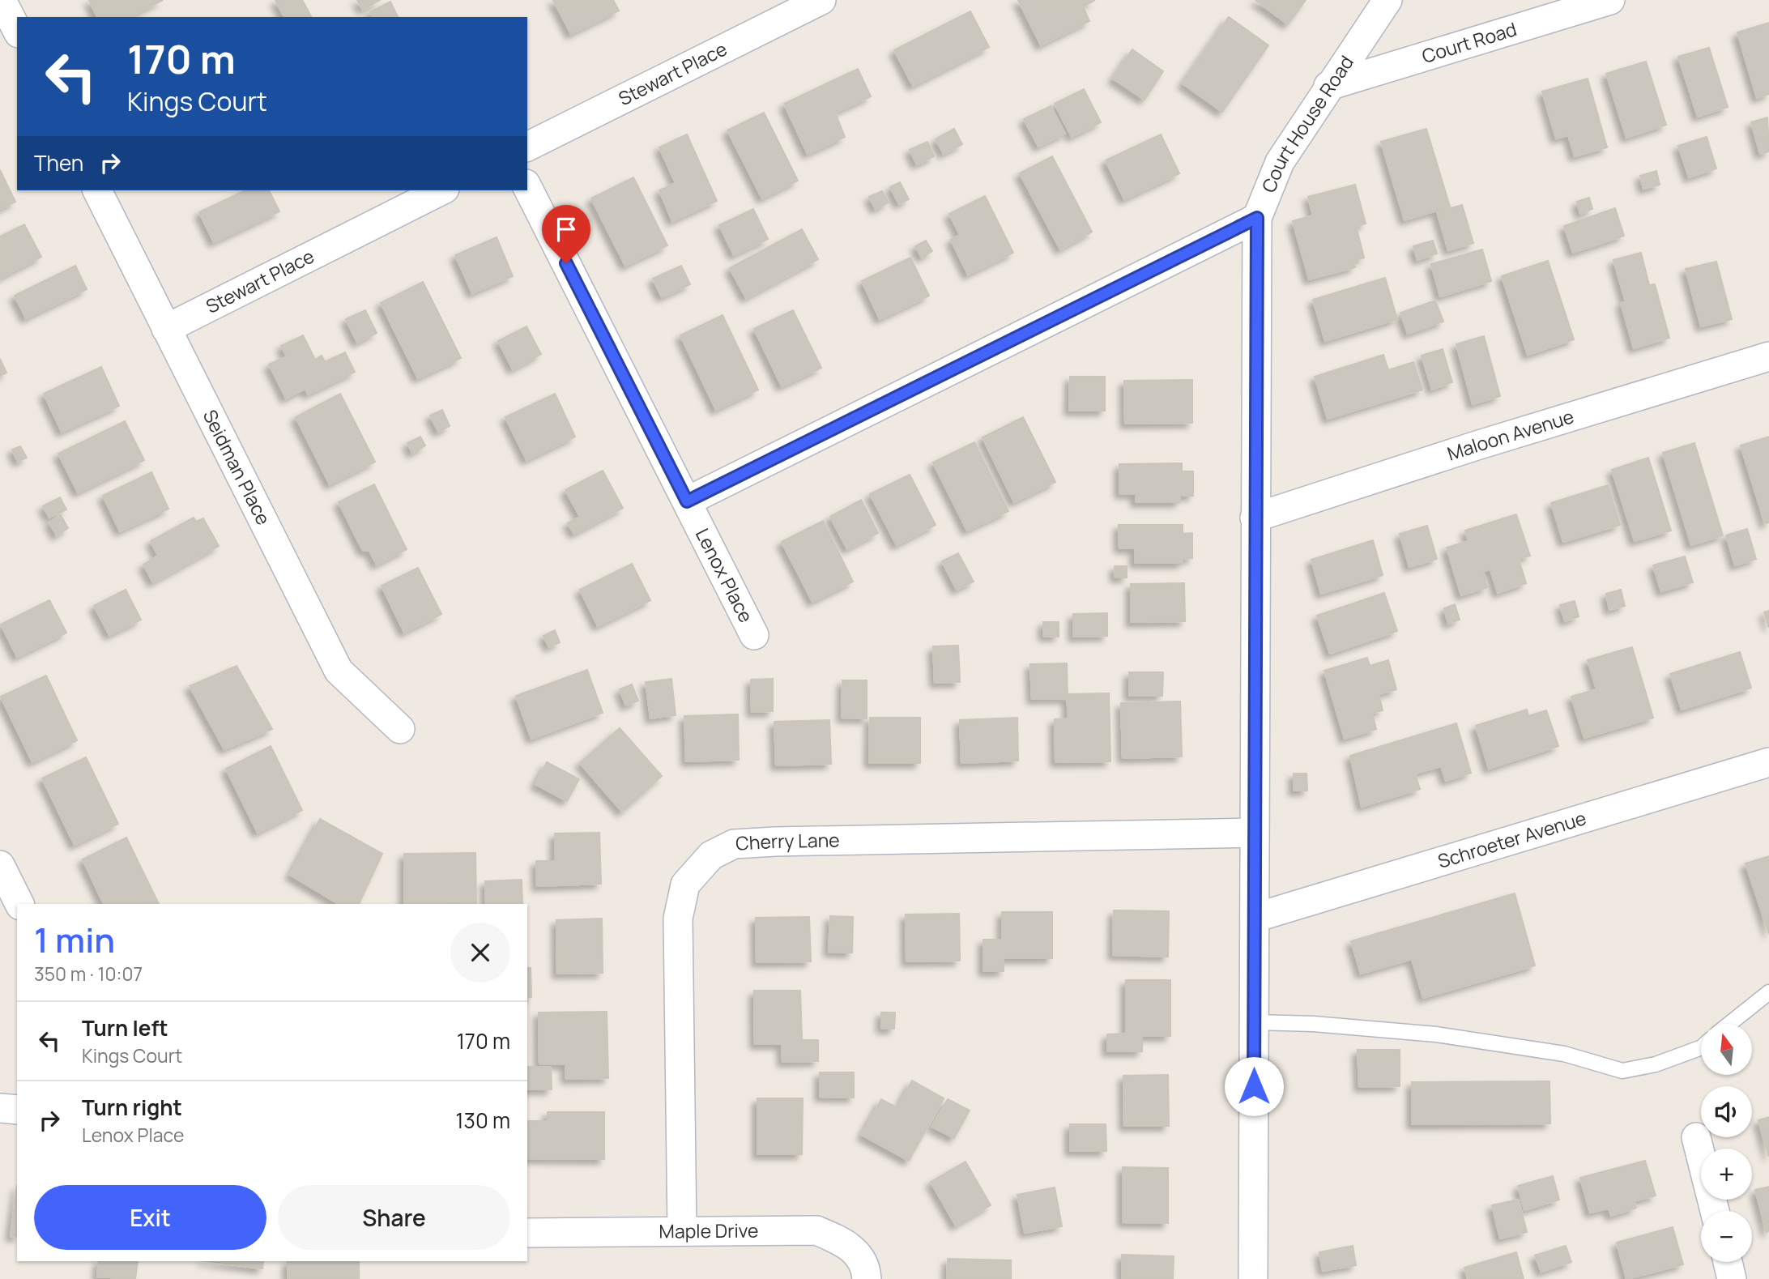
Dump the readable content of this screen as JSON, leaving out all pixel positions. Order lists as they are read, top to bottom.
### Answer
{
  "streets": {
    "street": [
      "Court Road",
      "Stewart Place",
      "Court House Road",
      "Maloon Avenue",
      "Seidman Place",
      "Lenox Place",
      "Schroeter Avenue",
      "Cherry Lane",
      "Maple Drive"
    ]
  },
  "crossings": [
    ["Court Road", "Court House Road"],
    ["Stewart Place", "Seidman Place"],
    ["Court House Road", "Maloon Avenue"],
    ["Court House Road", "Schroeter Avenue"],
    ["Court House Road", "Cherry Lane"],
    ["Cherry Lane", "Maple Drive"]
  ],
  "north": "top",
  "page": {
    "turn": ["170 m", "Kings Court"],
    "then": "Then",
    "heading": ["1 min", "350 m · 10:07"],
    "list": [
      {
        "name": "Turn left",
        "note": "Kings Court",
        "value": "170 m"
      },
      {
        "name": "Turn right",
        "note": "Lenox Place",
        "value": "130 m"
      }
    ],
    "map_buttons": ["+", "−"],
    "buttons": ["Exit", "Share"]
  }
}
